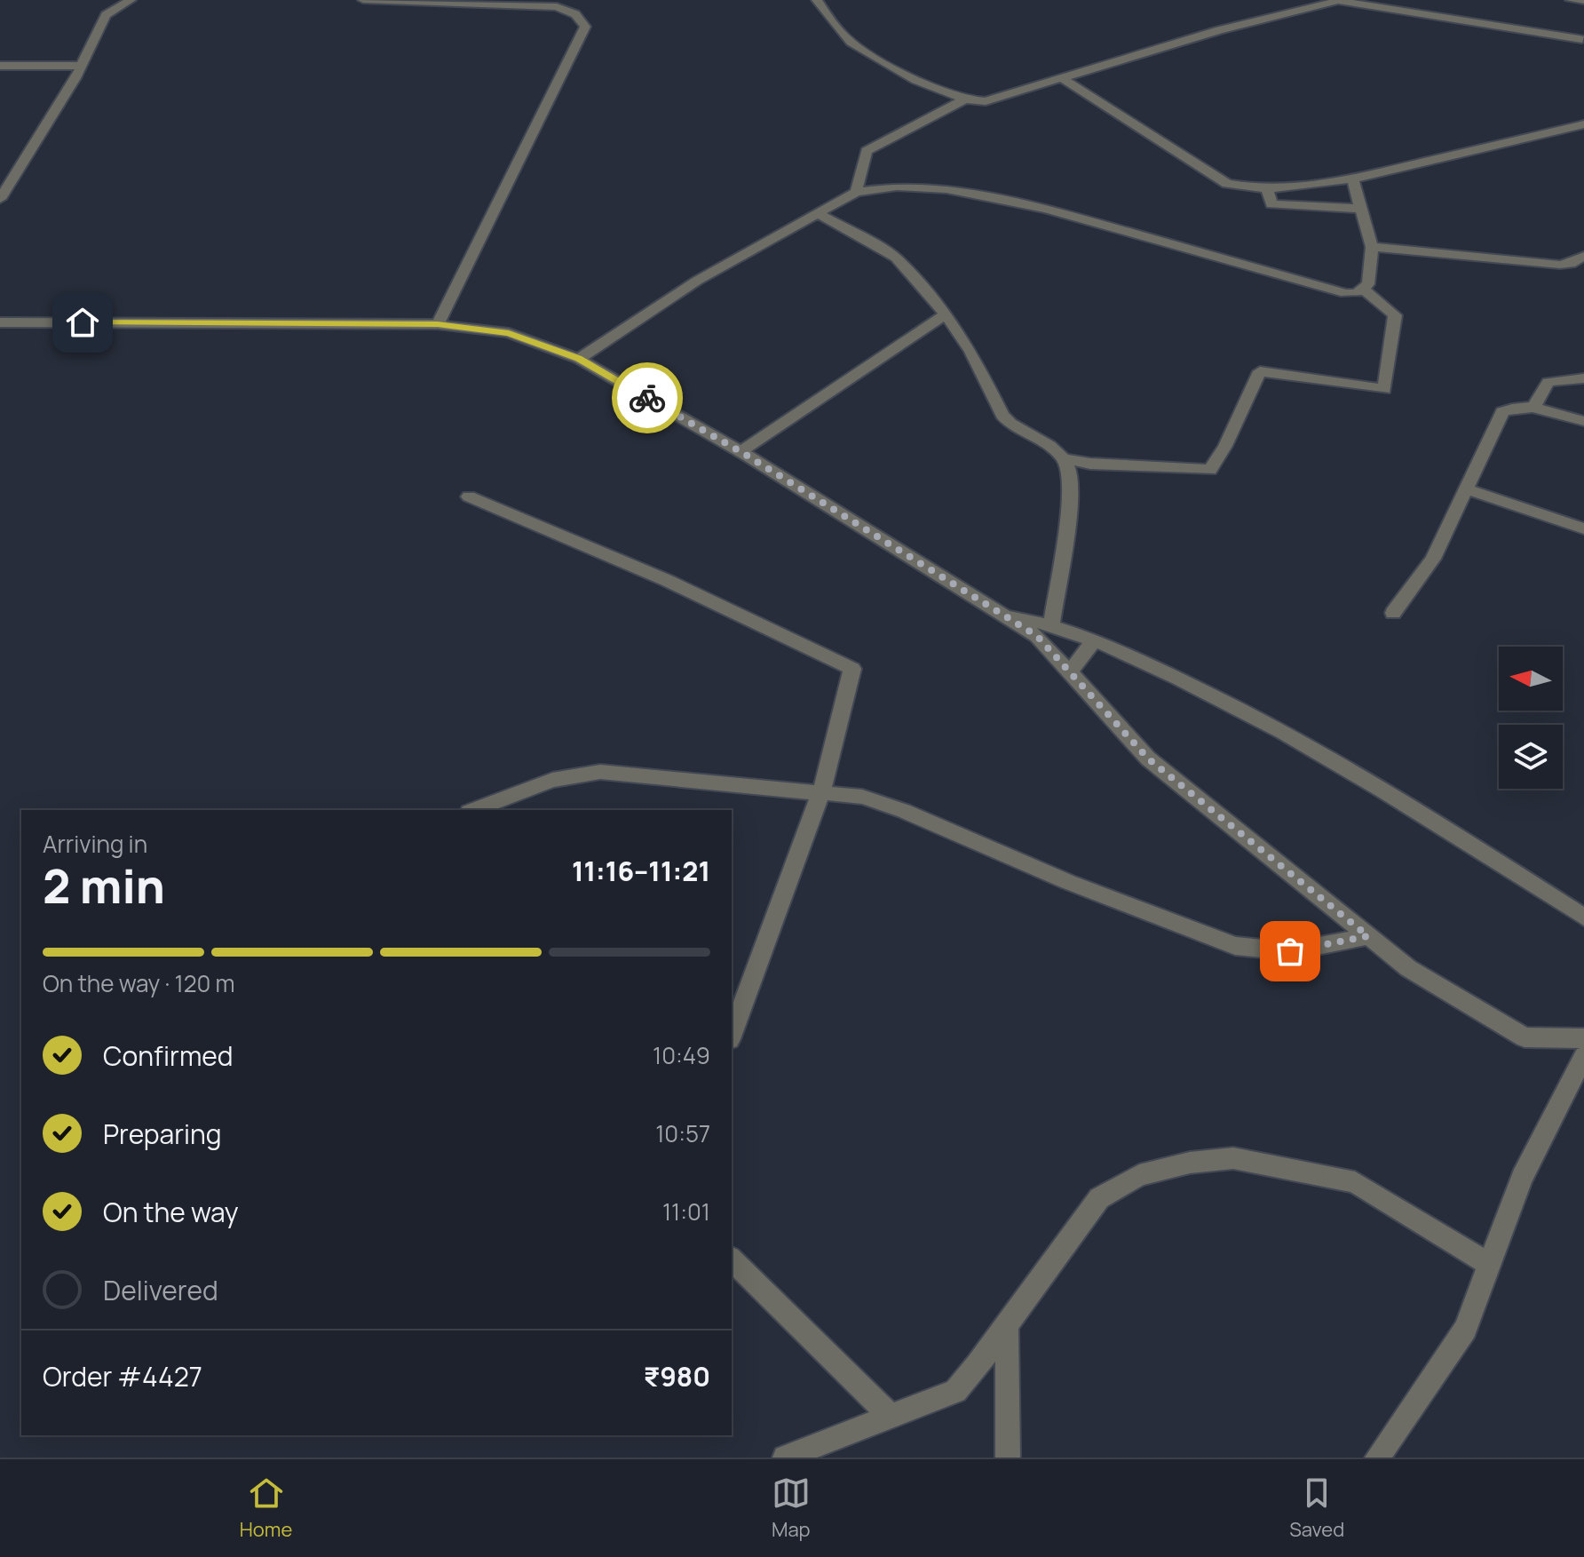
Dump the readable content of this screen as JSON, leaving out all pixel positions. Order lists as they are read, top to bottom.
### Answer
{
  "north": "left",
  "page": {
    "heading": ["2 min", "Arriving in", "11:16–11:21"],
    "panel": ["Order #4427", "₹980"],
    "bar": "On the way · 120 m",
    "list": [
      ["Confirmed", "10:49"],
      ["Preparing", "10:57"],
      ["On the way", "11:01"],
      "Delivered"
    ],
    "tabs": ["Home", "Map", "Saved"]
  }
}
